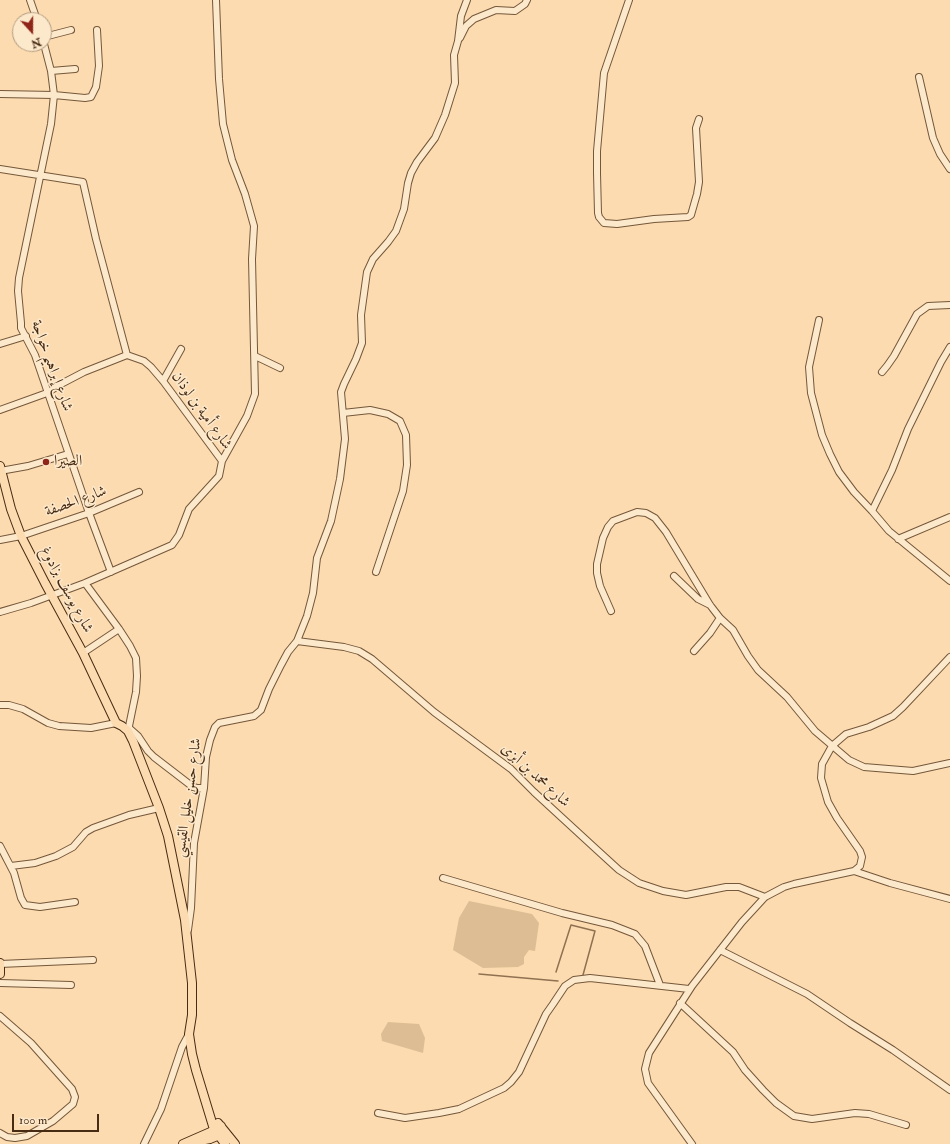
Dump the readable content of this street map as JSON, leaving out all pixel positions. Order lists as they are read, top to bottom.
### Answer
{
  "streets": {
    "main road": ["شارع يوسف بزادوغ", "شارع حسن خليل القيسي"],
    "street": [
      "شارع إبراهيم خواجة",
      "شارع أمية بن لوذان",
      "شارع الحصفة",
      "شارع محمد بن أبزى"
    ]
  },
  "crossings": [
    ["شارع إبراهيم خواجة", "شارع أمية بن لوذان"],
    ["شارع إبراهيم خواجة", "شارع الحصفة"],
    ["شارع أمية بن لوذان", "شارع يوسف بزادوغ"],
    ["شارع الحصفة", "شارع يوسف بزادوغ"],
    ["شارع محمد بن أبزى", "شارع حسن خليل القيسي"]
  ],
  "places": ["الصيرا"],
  "scale_bar": "100 m",
  "north": "bottom"
}
